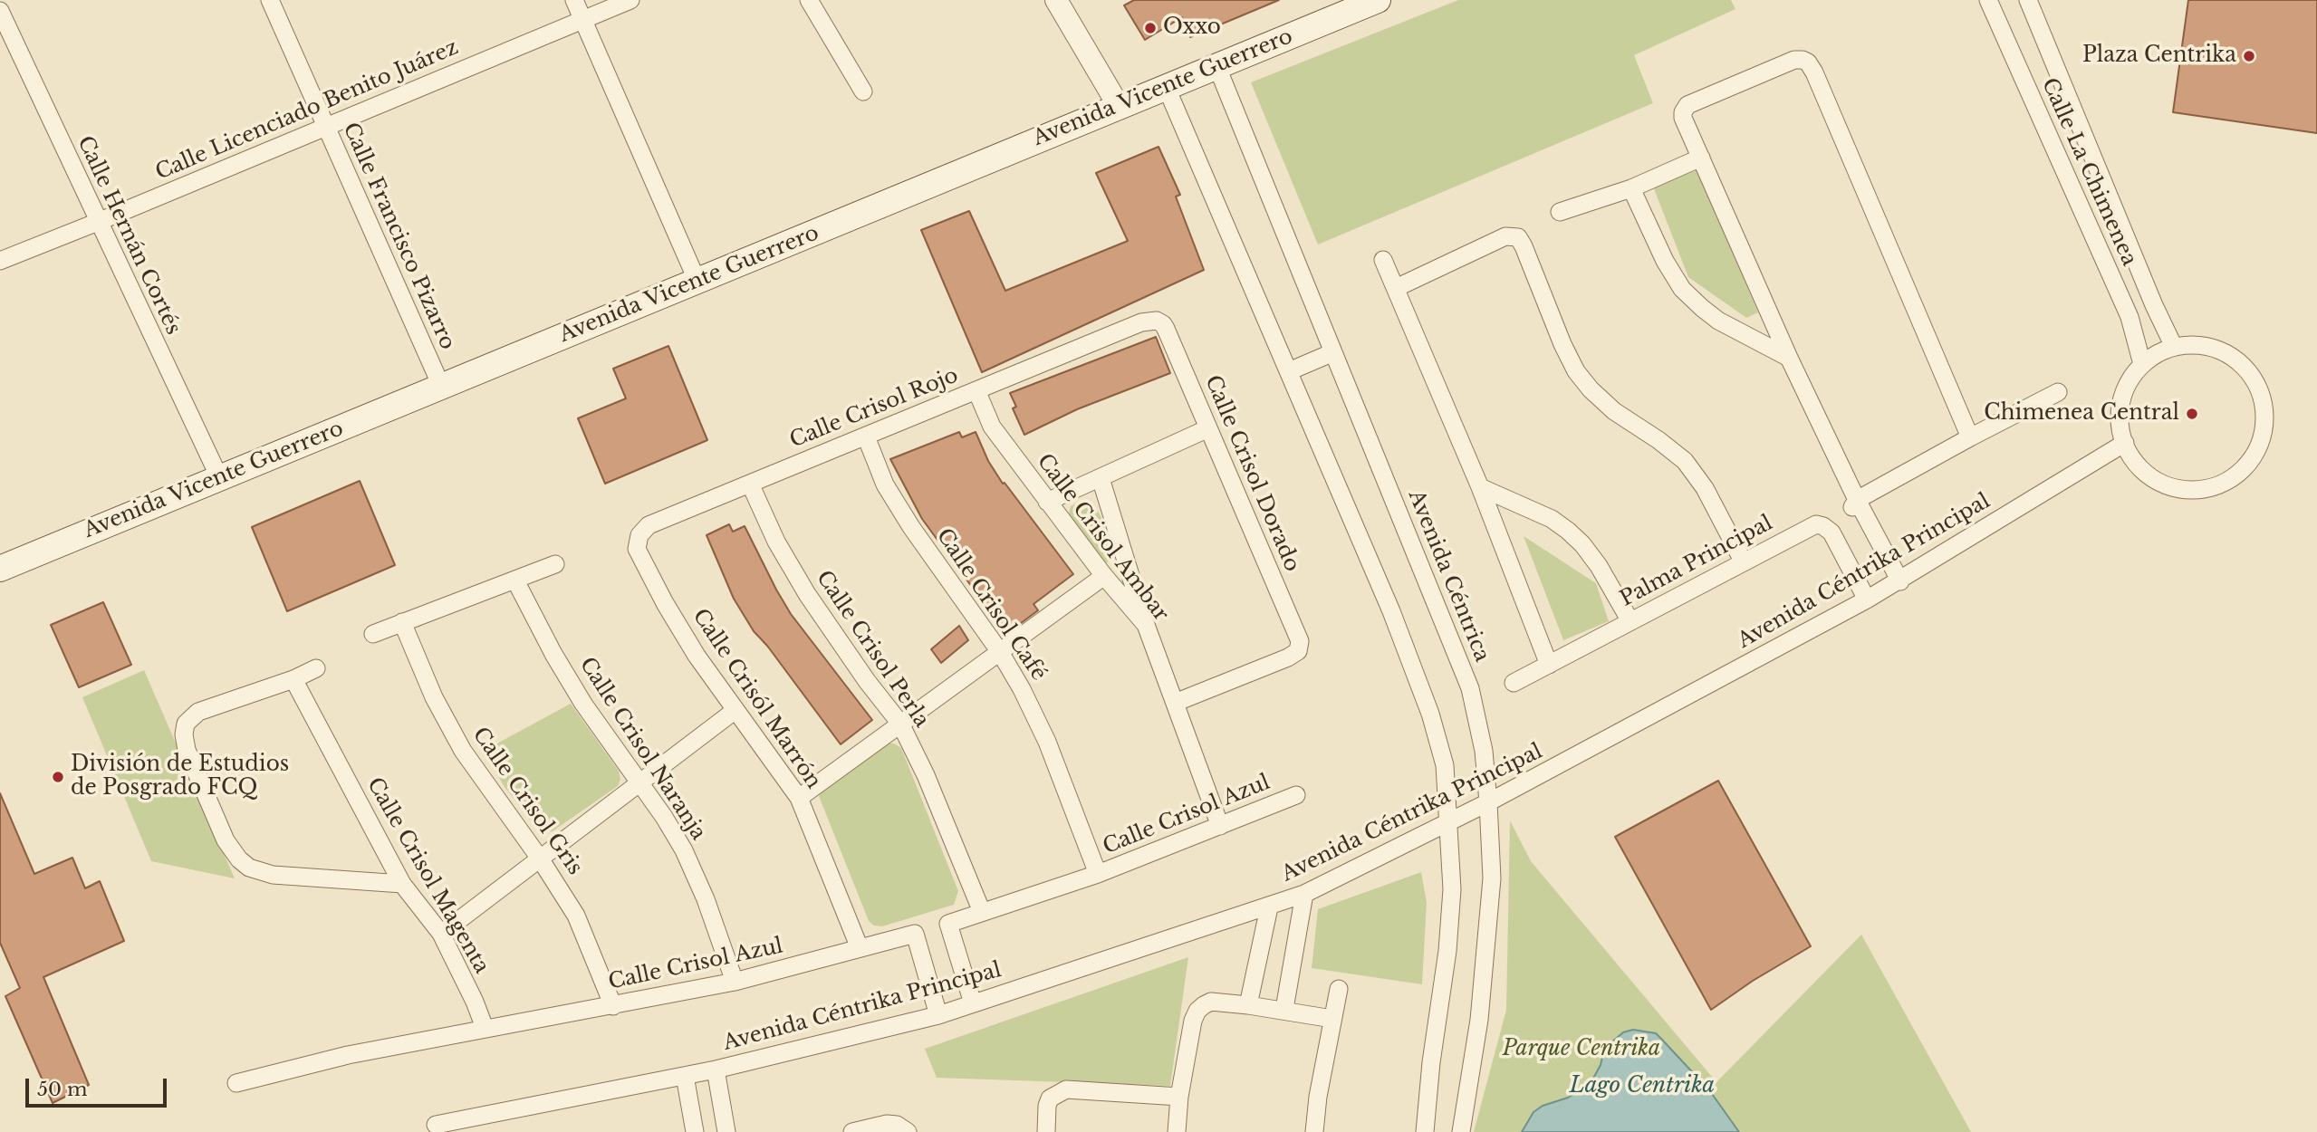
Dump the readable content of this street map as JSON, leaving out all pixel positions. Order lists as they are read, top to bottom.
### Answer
{
  "streets": {
    "main road": ["Avenida Vicente Guerrero"],
    "street": [
      "Calle Licenciado Benito Juárez",
      "Calle La Chimenea",
      "Calle Hernán Cortés",
      "Calle Francisco Pizarro",
      "Calle Crisol Rojo",
      "Calle Crisol Dorado",
      "Calle Crisol Ambar",
      "Palma Principal",
      "Avenida Céntrika Principal",
      "Avenida Céntrica",
      "Calle Crisol Café",
      "Calle Crisol Perla",
      "Calle Crisól Marrón",
      "Calle Crisol Naranja",
      "Calle Crisol Gris",
      "Calle Crisol Azul",
      "Calle Crisol Magenta"
    ]
  },
  "crossings": [
    ["Avenida Vicente Guerrero", "Calle Hernán Cortés"],
    ["Avenida Vicente Guerrero", "Calle Francisco Pizarro"],
    ["Avenida Vicente Guerrero", "Avenida Céntrica"],
    ["Calle Licenciado Benito Juárez", "Calle Hernán Cortés"],
    ["Calle Licenciado Benito Juárez", "Calle Francisco Pizarro"],
    ["Calle La Chimenea", "Avenida Céntrika Principal"],
    ["Calle Crisol Rojo", "Calle Crisol Dorado"],
    ["Calle Crisol Rojo", "Calle Crisol Ambar"],
    ["Calle Crisol Rojo", "Calle Crisol Café"],
    ["Calle Crisol Rojo", "Calle Crisol Perla"],
    ["Calle Crisol Rojo", "Calle Crisól Marrón"],
    ["Calle Crisol Dorado", "Calle Crisol Ambar"],
    ["Calle Crisol Ambar", "Calle Crisol Azul"],
    ["Palma Principal", "Avenida Céntrika Principal"],
    ["Avenida Céntrika Principal", "Avenida Céntrica"],
    ["Avenida Céntrika Principal", "Calle Crisol Azul"],
    ["Calle Crisol Café", "Calle Crisol Azul"],
    ["Calle Crisol Perla", "Calle Crisol Azul"],
    ["Calle Crisól Marrón", "Calle Crisol Azul"],
    ["Calle Crisol Naranja", "Calle Crisol Azul"],
    ["Calle Crisol Gris", "Calle Crisol Azul"],
    ["Calle Crisol Azul", "Calle Crisol Magenta"]
  ],
  "water": ["Lago Centrika"],
  "parks": ["Parque Centrika"],
  "places": [
    "Oxxo",
    "Plaza Centrika",
    "Chimenea Central",
    "División de Estudios de Posgrado FCQ"
  ],
  "scale_bar": "50 m"
}
